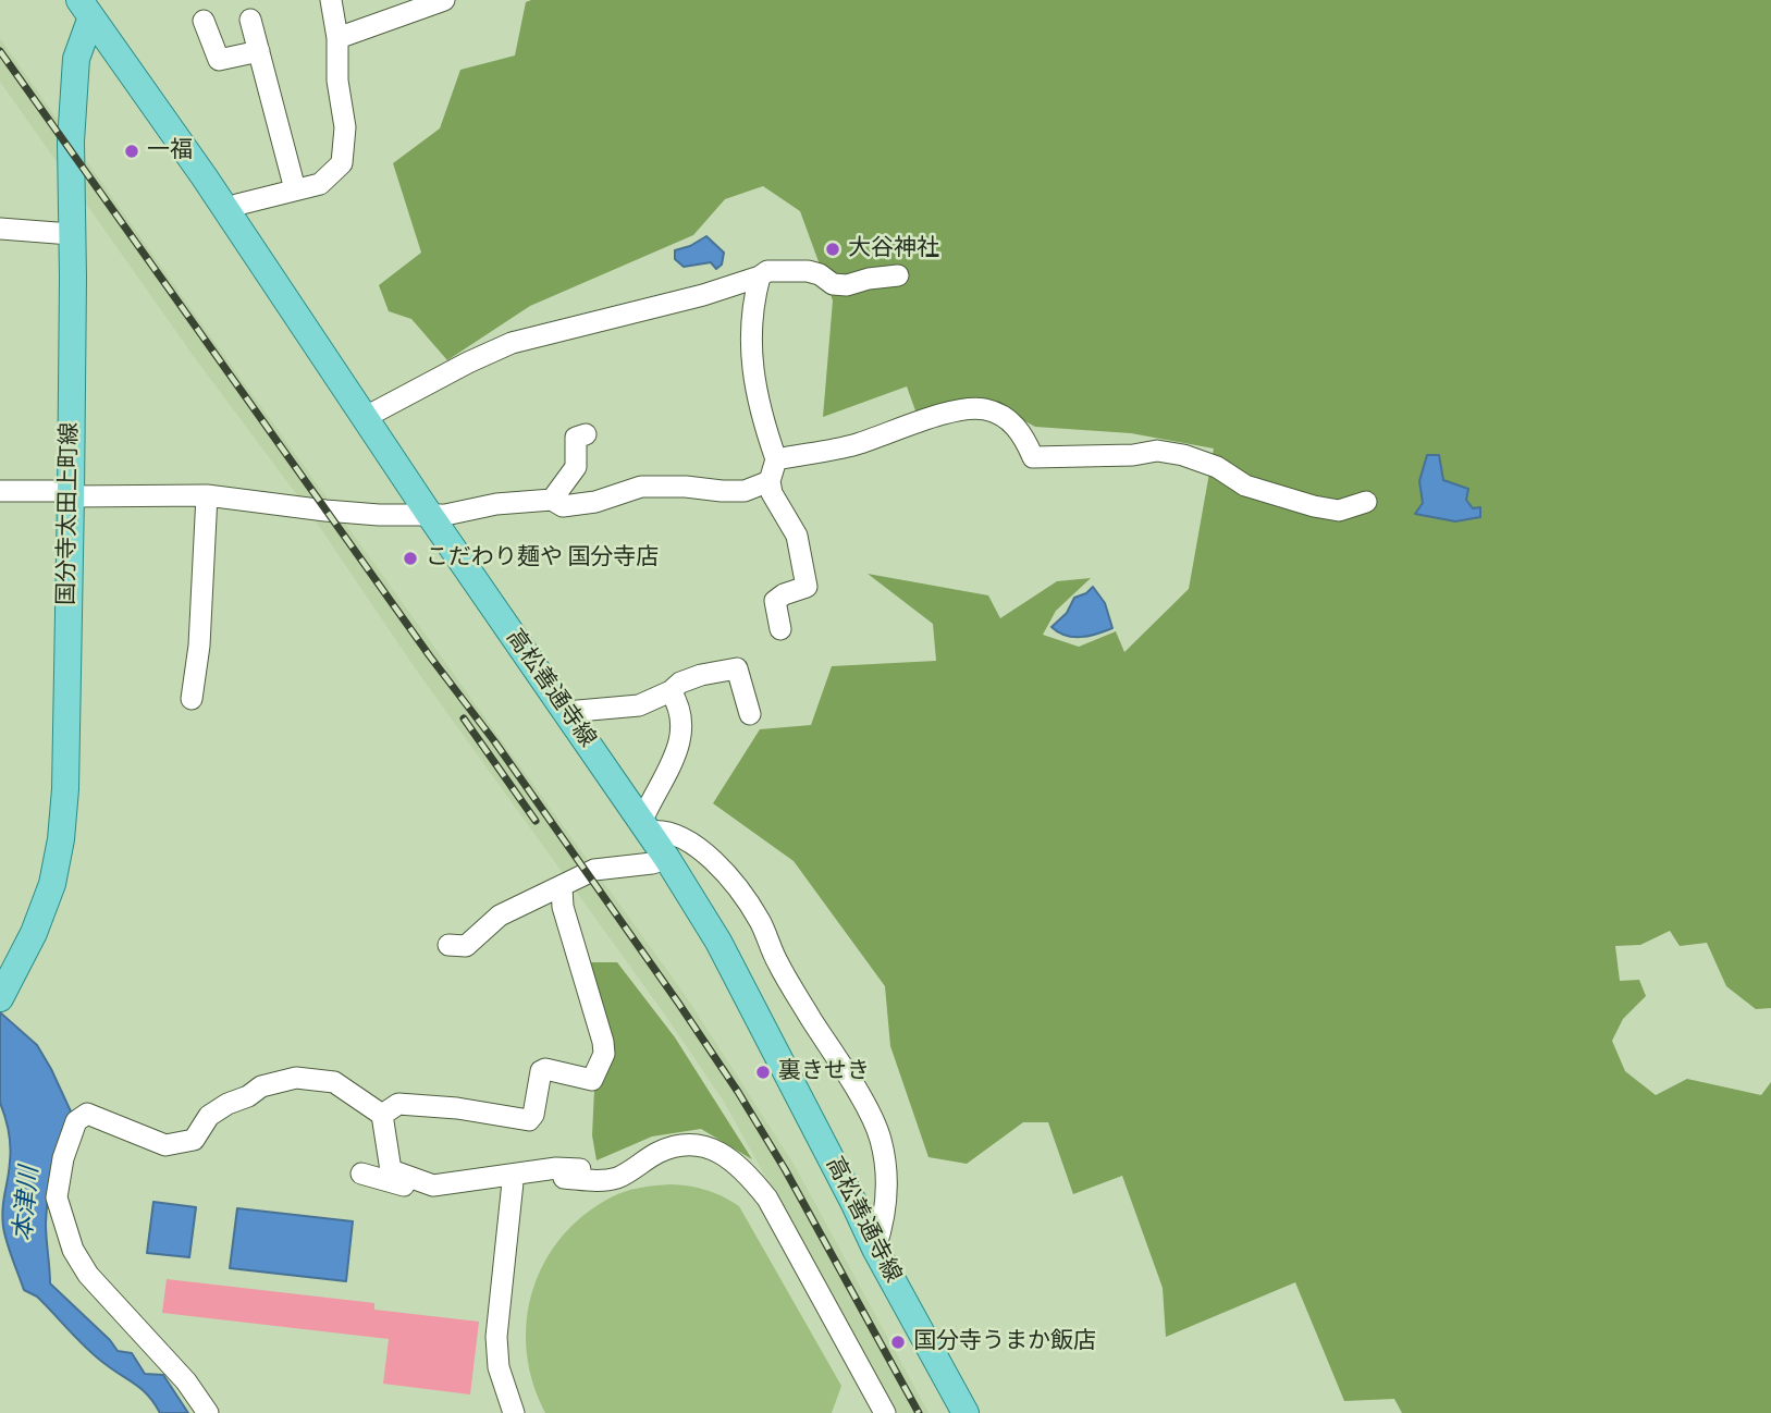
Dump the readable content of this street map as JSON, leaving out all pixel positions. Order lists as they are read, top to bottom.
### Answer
{
  "streets": {
    "main road": ["国分寺太田上町線", "高松善通寺線"]
  },
  "crossings": [
    ["国分寺太田上町線", "高松善通寺線"]
  ],
  "water": ["本津川"],
  "places": [
    "一福",
    "大谷神社",
    "こだわり麺や 国分寺店",
    "裏きせき",
    "国分寺うまか飯店"
  ]
}
